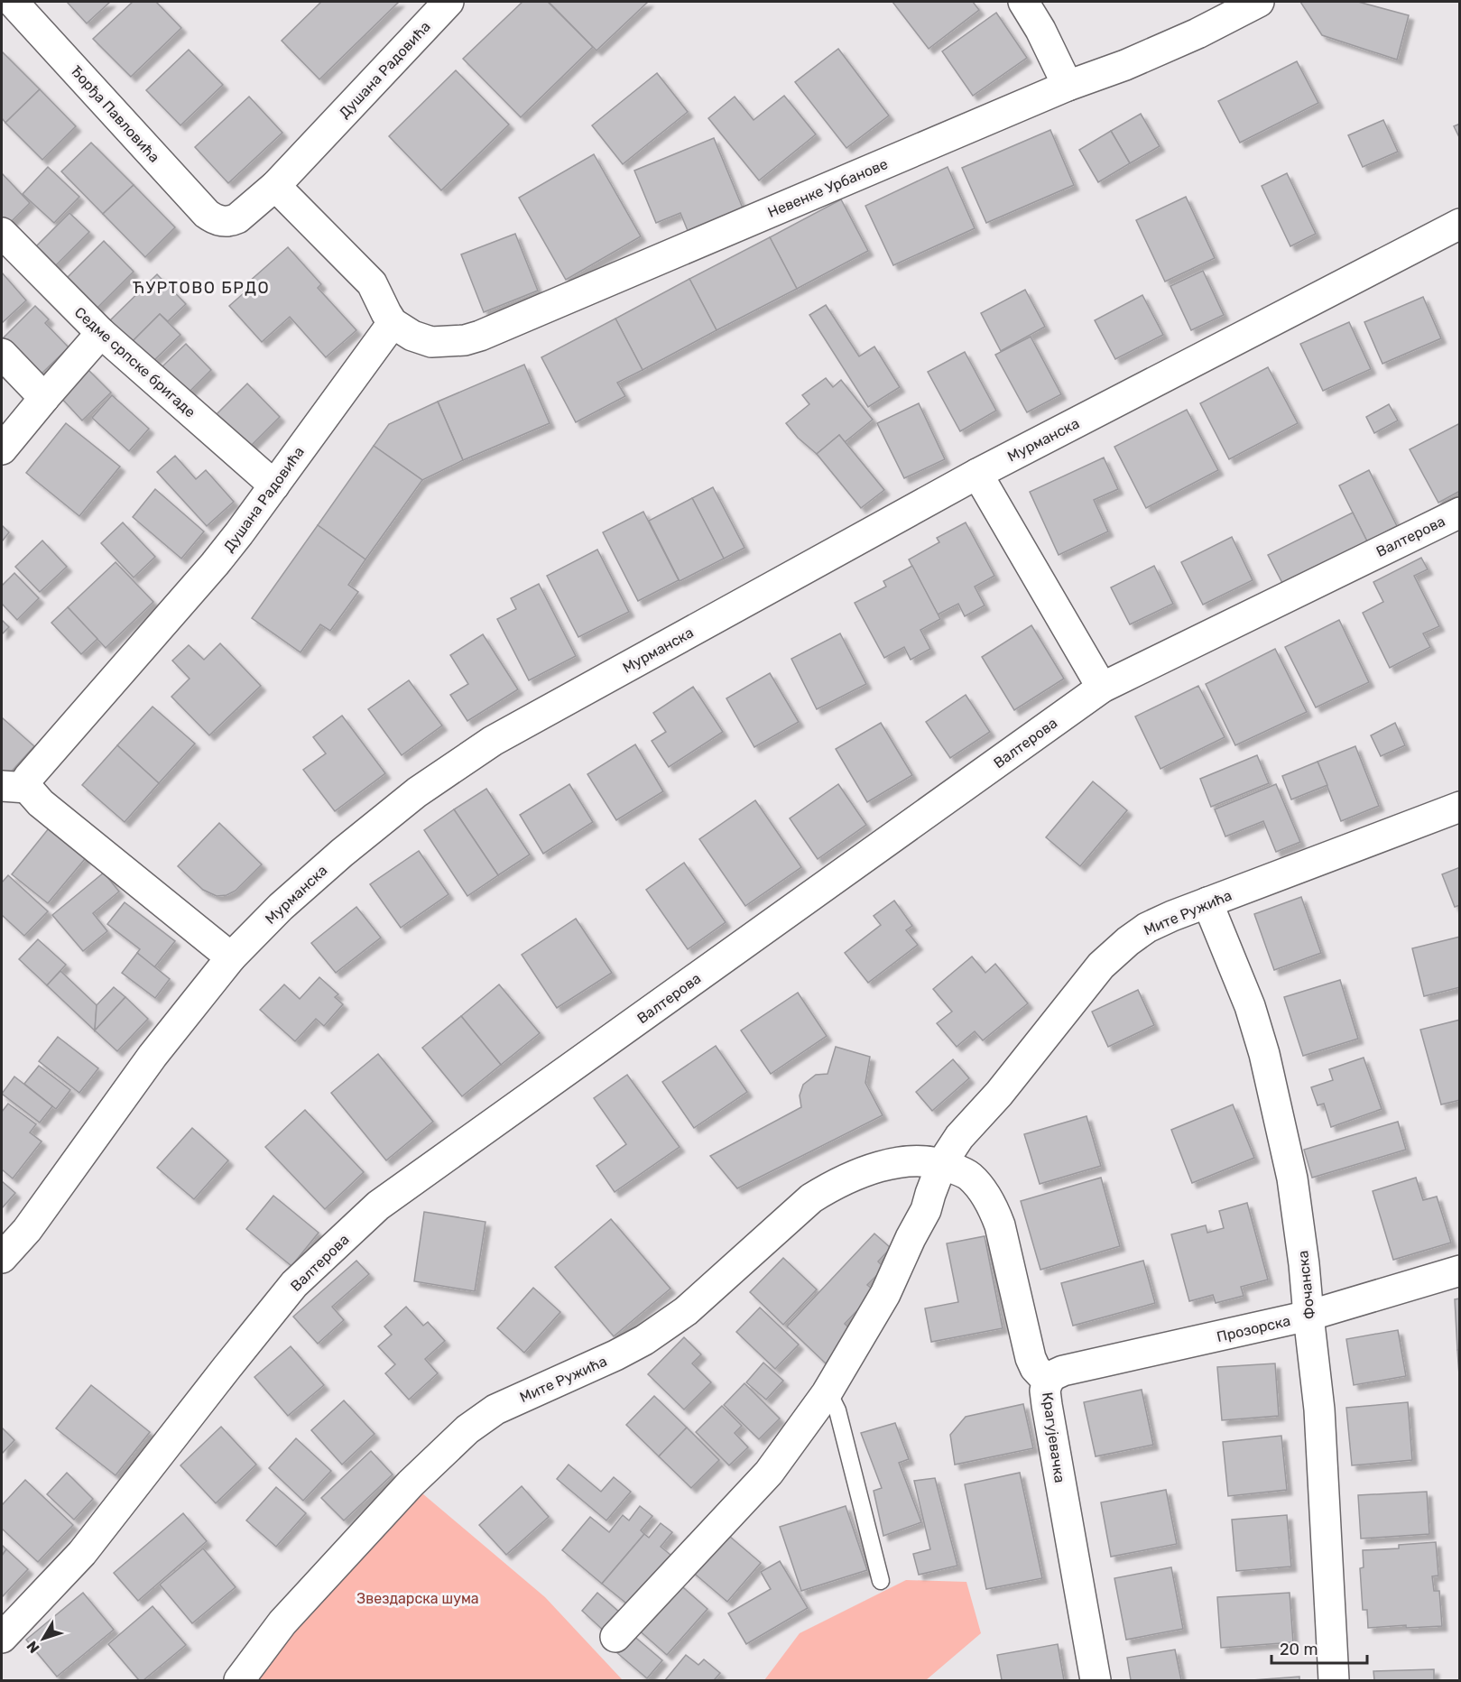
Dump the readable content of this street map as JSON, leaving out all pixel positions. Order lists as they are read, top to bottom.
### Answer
{
  "streets": {
    "street": [
      "Душана Радовића",
      "Ђорђа Павловића",
      "Невенке Урбанове",
      "Седме српске бригаде",
      "Мурманска",
      "Валтерова",
      "Мите Ружића",
      "Фочанска",
      "Прозорска",
      "Крагујевачка"
    ]
  },
  "crossings": [
    ["Душана Радовића", "Ђорђа Павловића"],
    ["Душана Радовића", "Невенке Урбанове"],
    ["Душана Радовића", "Седме српске бригаде"],
    ["Мите Ружића", "Фочанска"],
    ["Мите Ружића", "Крагујевачка"],
    ["Фочанска", "Прозорска"],
    ["Прозорска", "Крагујевачка"]
  ],
  "districts": ["ЋУРТОВО БРДО"],
  "parks": ["Звездарска шума"],
  "scale_bar": "20 m",
  "north": "bottom left"
}
